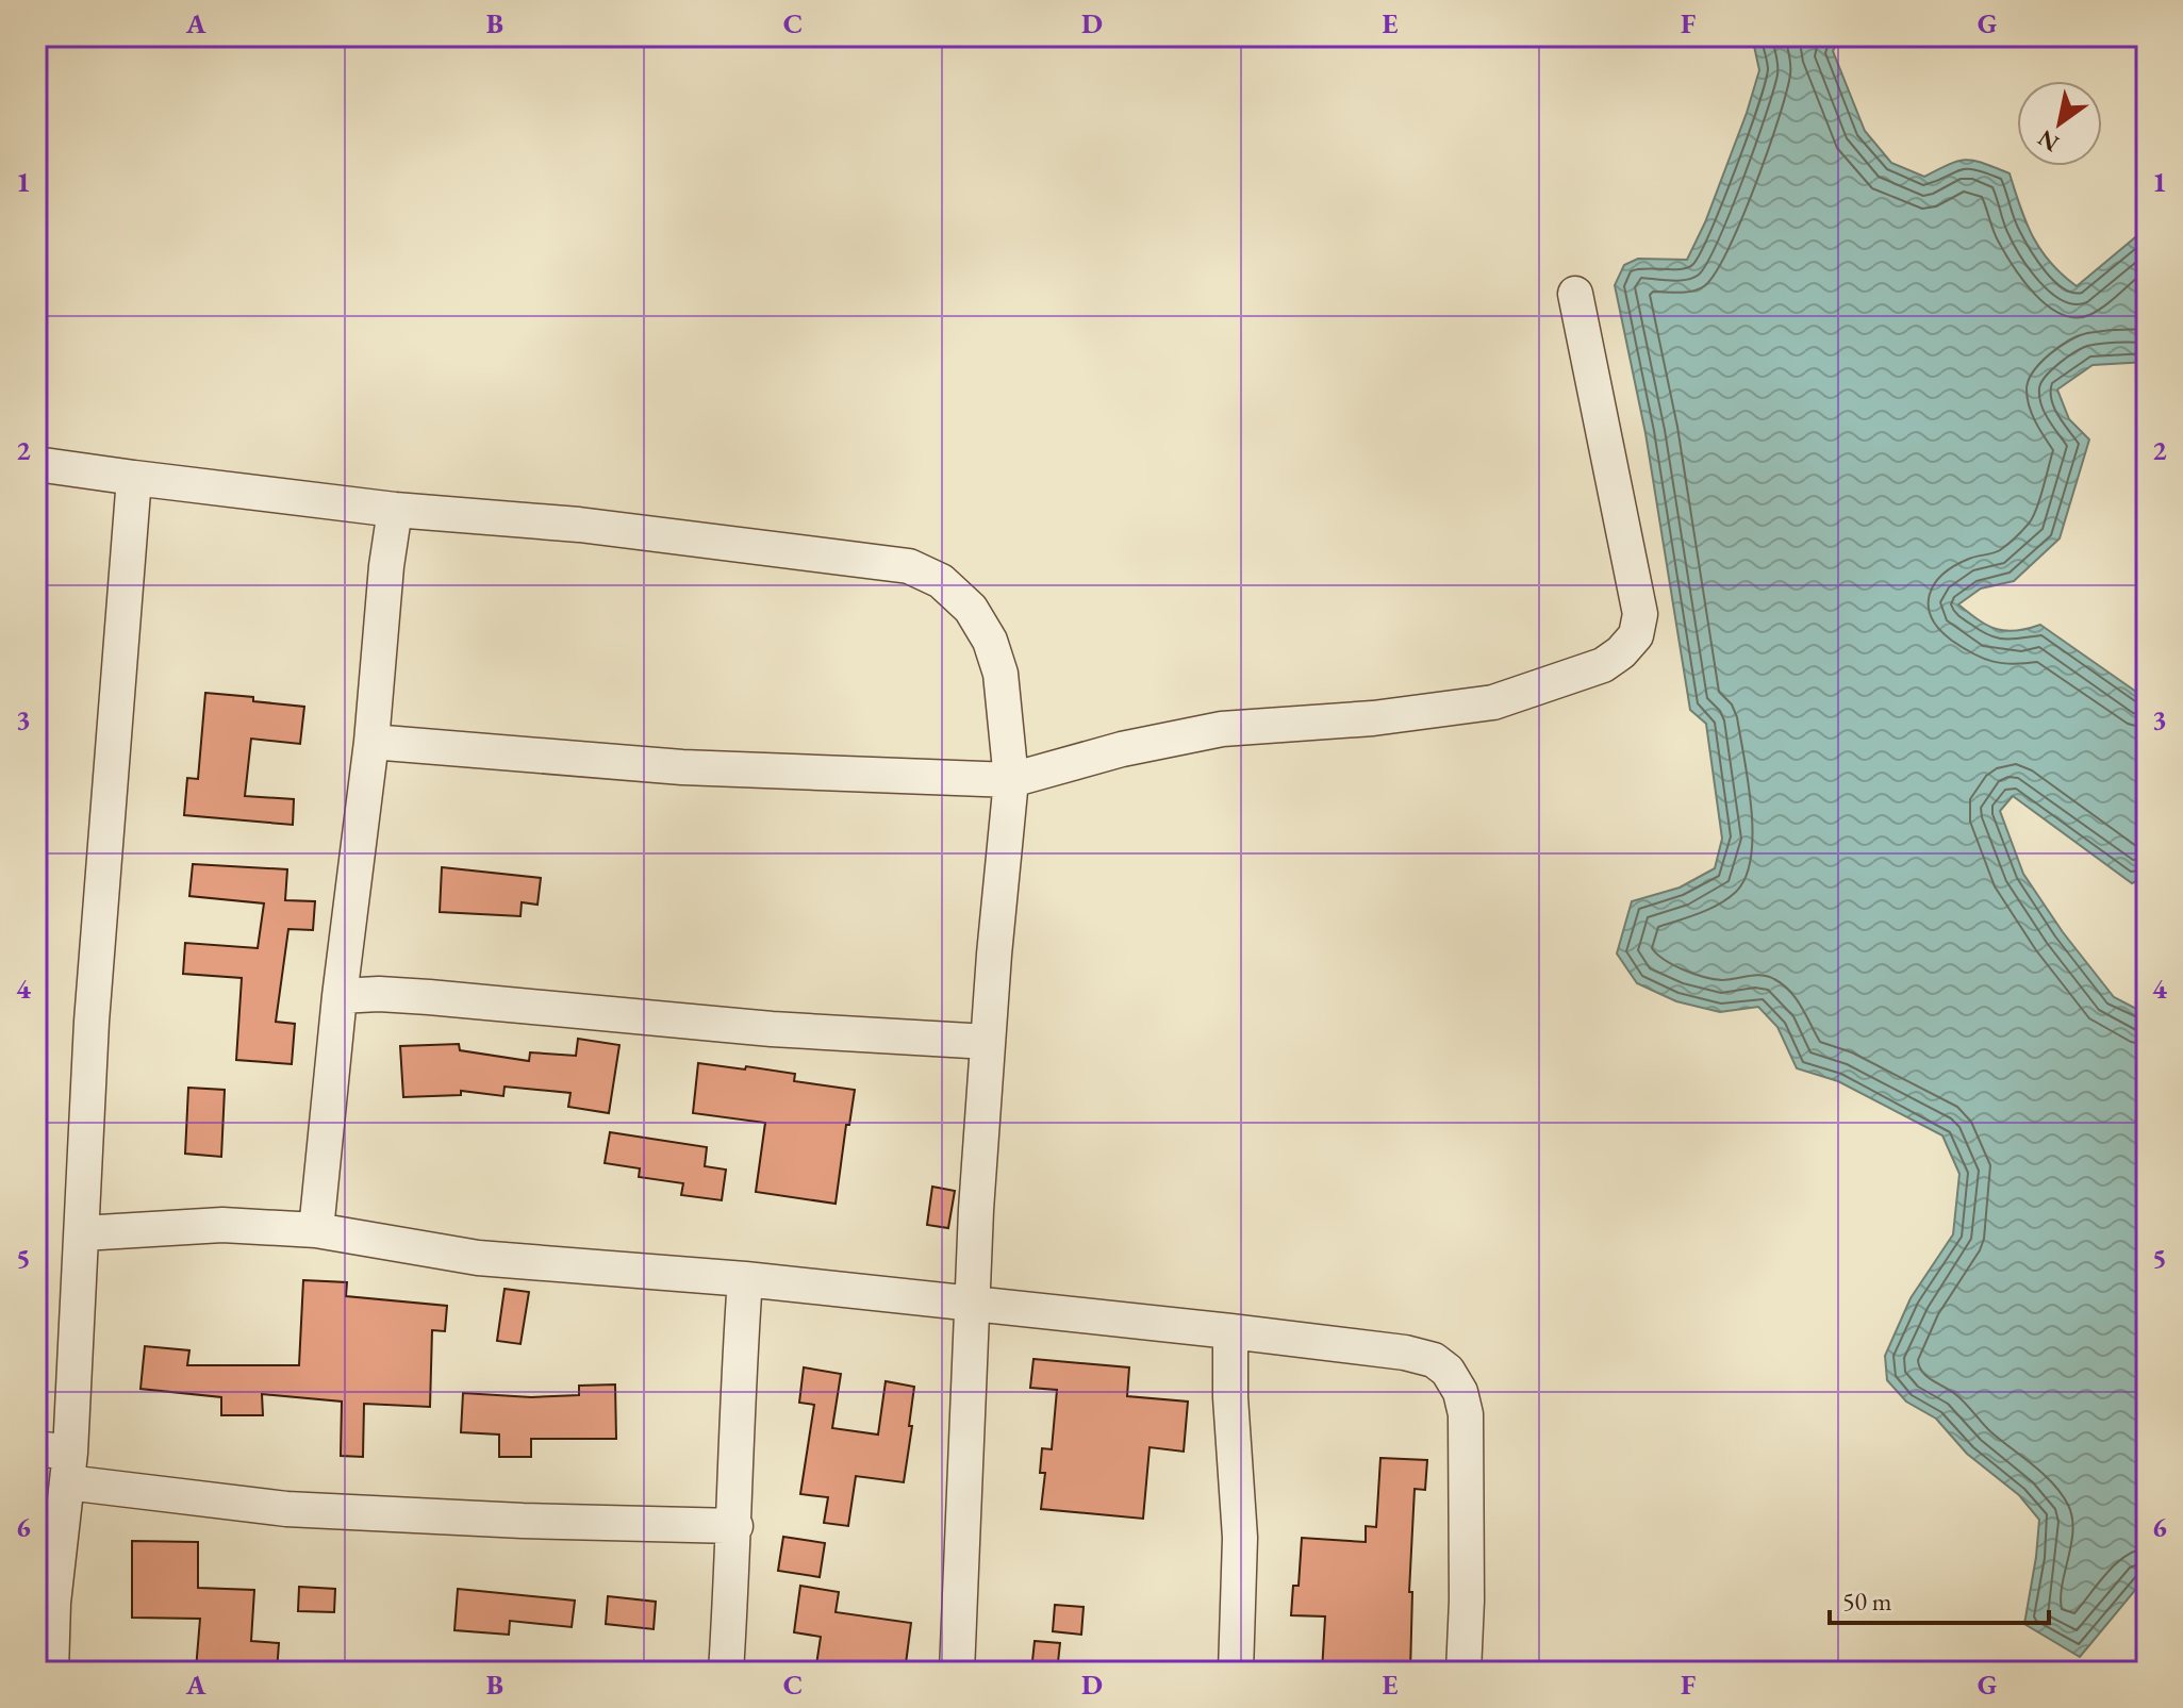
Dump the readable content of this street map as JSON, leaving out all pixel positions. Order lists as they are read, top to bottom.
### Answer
{
  "scale_bar": "50 m",
  "north": "bottom left",
  "grid": {
    "columns": [
      "A",
      "B",
      "C",
      "D",
      "E",
      "F",
      "G"
    ],
    "rows": [
      "1",
      "2",
      "3",
      "4",
      "5",
      "6"
    ]
  }
}
